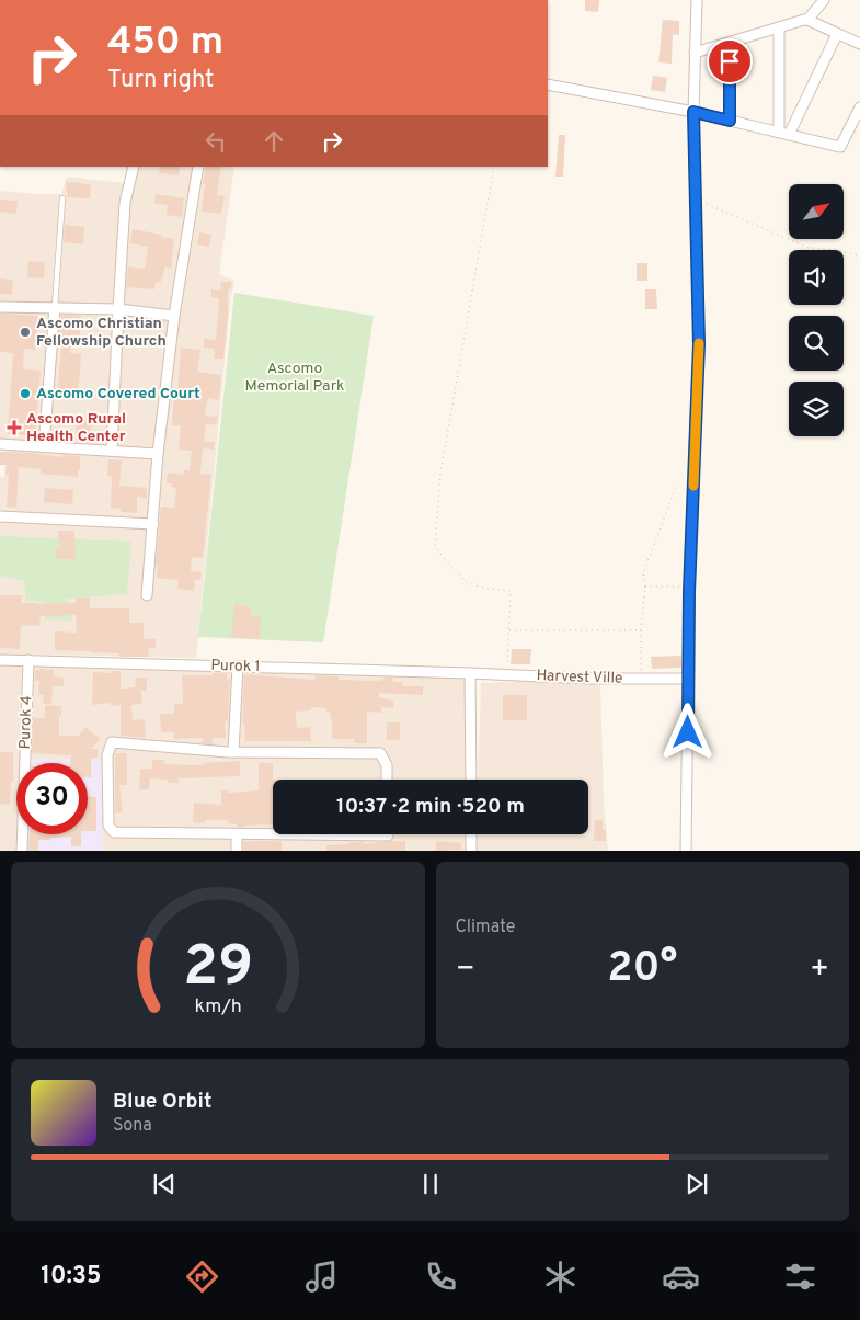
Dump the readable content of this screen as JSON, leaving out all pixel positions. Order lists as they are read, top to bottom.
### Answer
{
  "streets": {
    "street": ["Purok 1", "Harvest Ville", "Purok 4"]
  },
  "crossings": [
    ["Purok 1", "Harvest Ville"],
    ["Purok 1", "Purok 4"]
  ],
  "parks": ["Ascomo Memorial Park"],
  "places": {
    "other": ["Ascomo Christian Fellowship Church", "Ascomo Covered Court"],
    "health": ["Ascomo Rural Health Center"]
  },
  "north": "top right",
  "page": {
    "turn": ["450 m", "Turn right"],
    "limit": "30",
    "trip": "10:37 · 2 min · 520 m",
    "tile": "Climate",
    "heat": ["−", "20°", "+"],
    "song": ["Blue Orbit", "Sona"],
    "tabs": "10:35",
    "gauge": ["29", "km/h"]
  }
}
